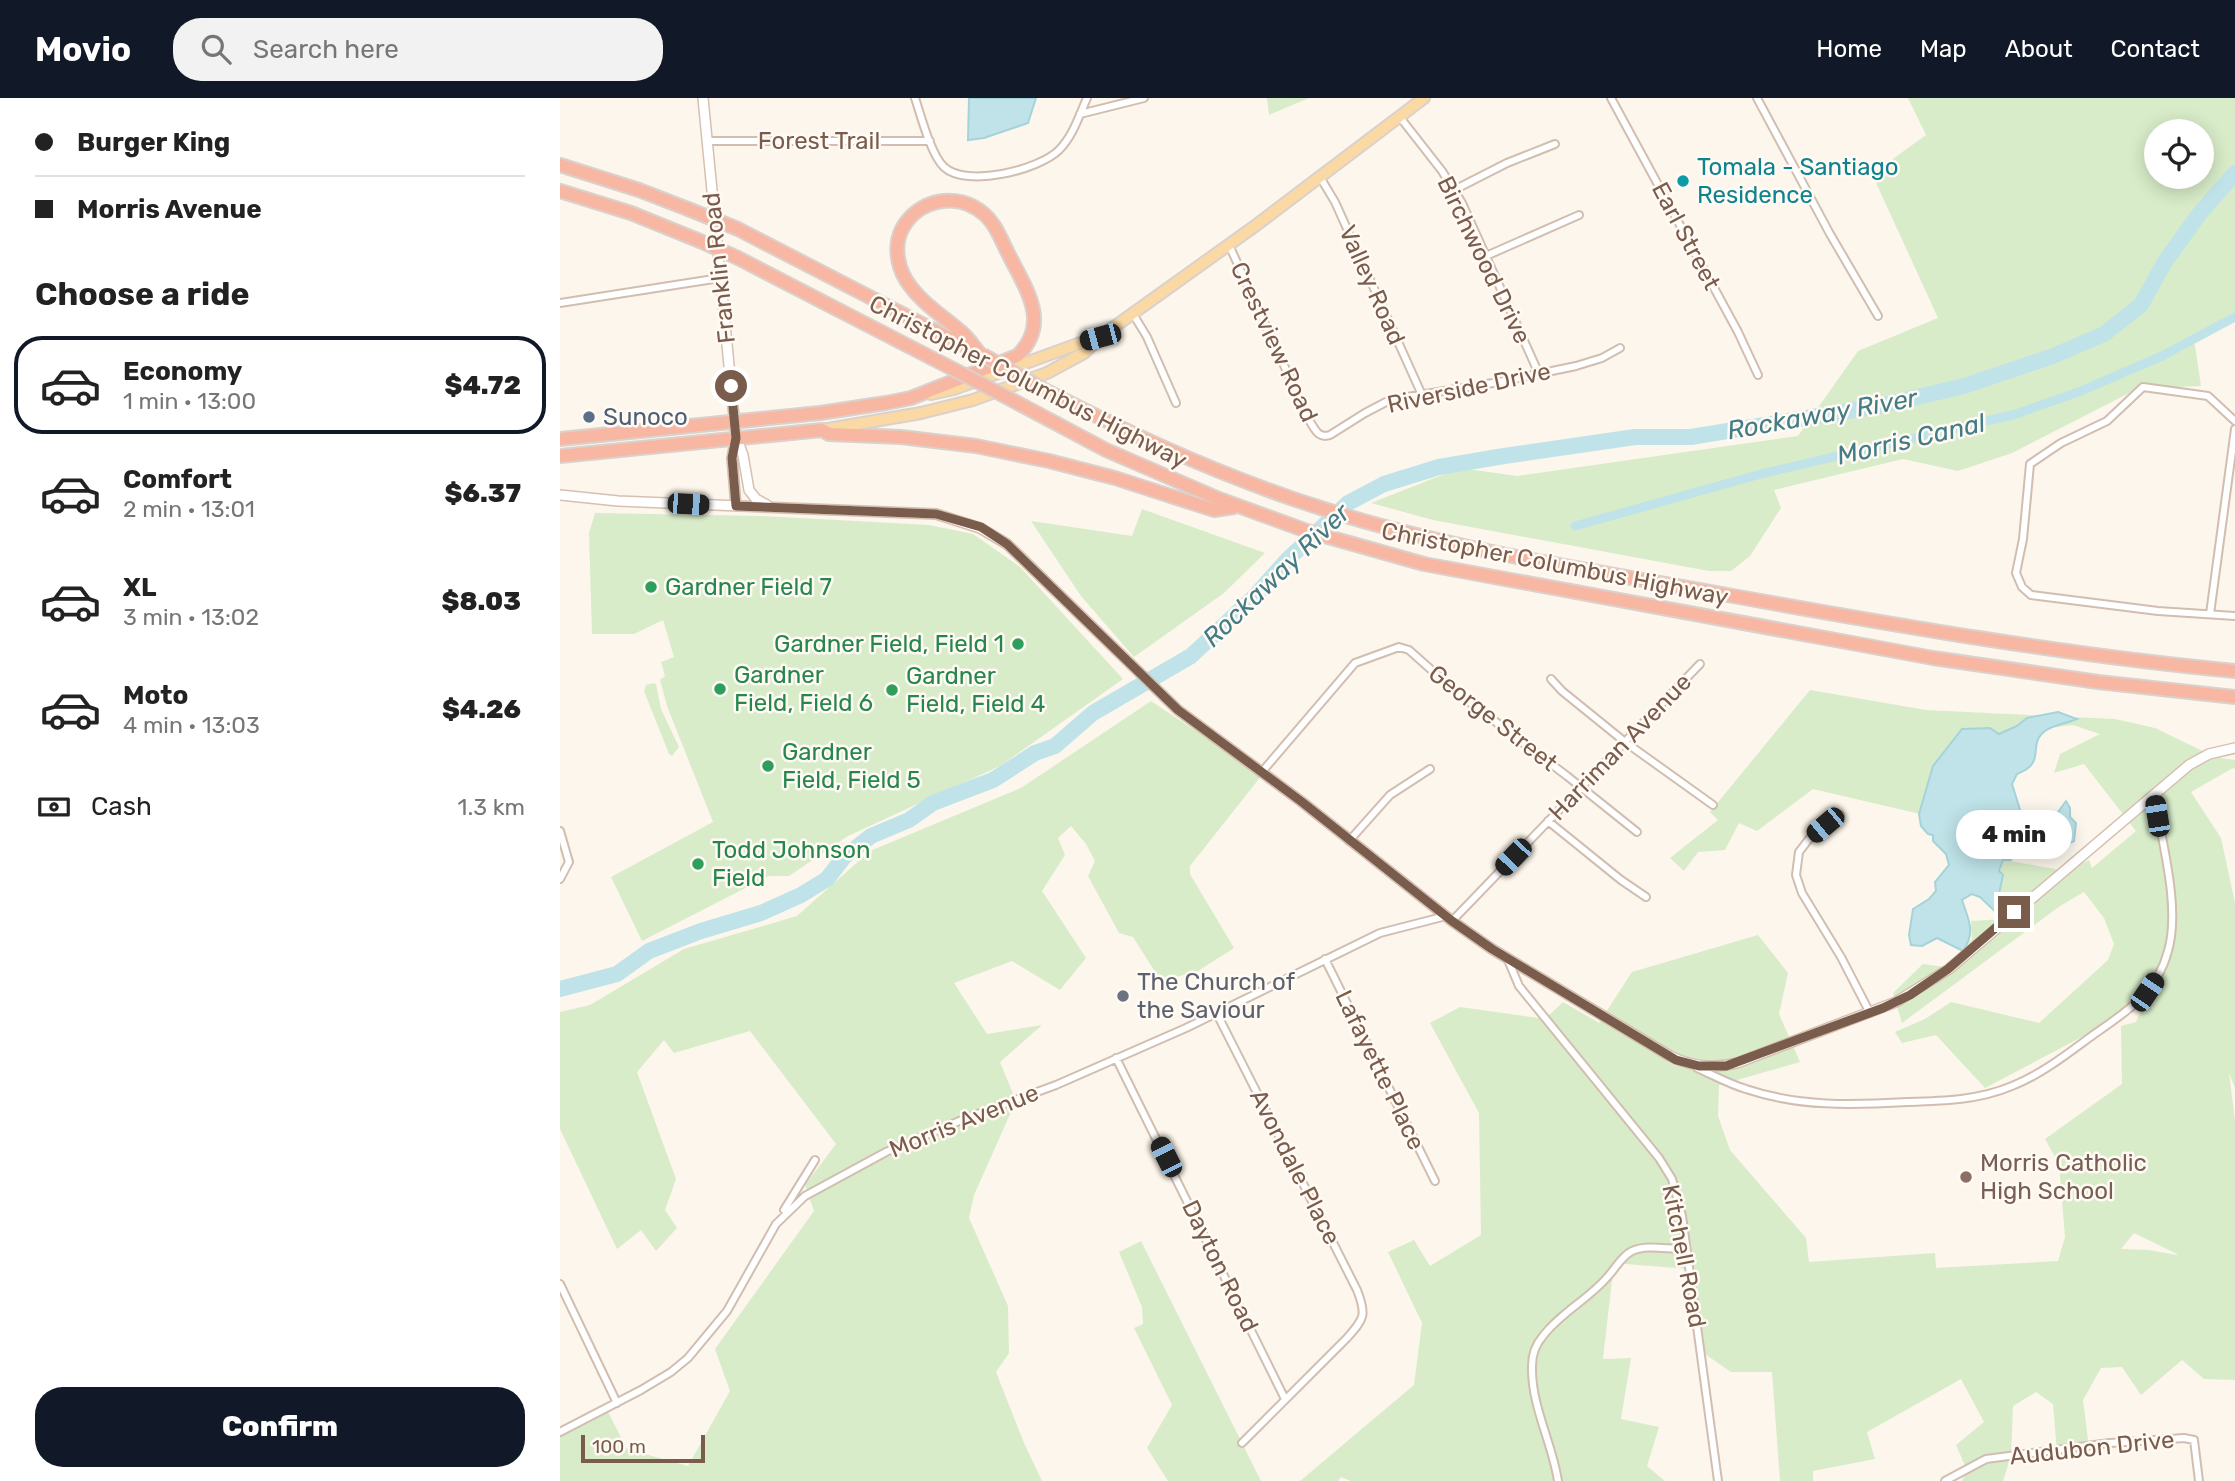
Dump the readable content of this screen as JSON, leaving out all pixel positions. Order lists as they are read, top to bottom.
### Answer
{
  "streets": {
    "highway": ["Christopher Columbus Highway"],
    "street": [
      "Forest Trail",
      "Earl Street",
      "Birchwood Drive",
      "Franklin Road",
      "Valley Road",
      "Crestview Road",
      "Riverside Drive",
      "George Street",
      "Harriman Avenue",
      "Lafayette Place",
      "Morris Avenue",
      "Avondale Place",
      "Kitchell Road",
      "Dayton Road",
      "Audubon Drive"
    ]
  },
  "crossings": [
    ["Forest Trail", "Franklin Road"],
    ["Birchwood Drive", "Riverside Drive"],
    ["Valley Road", "Riverside Drive"],
    ["Crestview Road", "Riverside Drive"],
    ["George Street", "Harriman Avenue"],
    ["Harriman Avenue", "Morris Avenue"],
    ["Lafayette Place", "Morris Avenue"],
    ["Morris Avenue", "Avondale Place"],
    ["Morris Avenue", "Dayton Road"],
    ["Avondale Place", "Dayton Road"]
  ],
  "water": ["Rockaway River", "Morris Canal"],
  "places": [
    "Tomala - Santiago Residence",
    "Sunoco",
    "Gardner Field 7",
    "Gardner Field, Field 1",
    "Gardner Field, Field 6",
    "Gardner Field, Field 4",
    "Gardner Field, Field 5",
    "Todd Johnson Field",
    "The Church of the Saviour",
    "Morris Catholic High School"
  ],
  "scale_bar": "100 m",
  "page": {
    "header": "Movio",
    "search": "Search here",
    "nav": [
      "Home",
      "Map",
      "About",
      "Contact"
    ],
    "banner": ["Burger King", "Morris Avenue"],
    "heading": "Choose a ride",
    "list": [
      {
        "name": "Economy",
        "note": "1 min · 13:00",
        "value": "$4.72"
      },
      {
        "name": "Comfort",
        "note": "2 min · 13:01",
        "value": "$6.37"
      },
      {
        "name": "XL",
        "note": "3 min · 13:02",
        "value": "$8.03"
      },
      {
        "name": "Moto",
        "note": "4 min · 13:03",
        "value": "$4.26"
      }
    ],
    "pay": ["Cash", "1.3 km"],
    "bubble": "4 min",
    "buttons": "Confirm",
    "scale": "100 m"
  }
}
